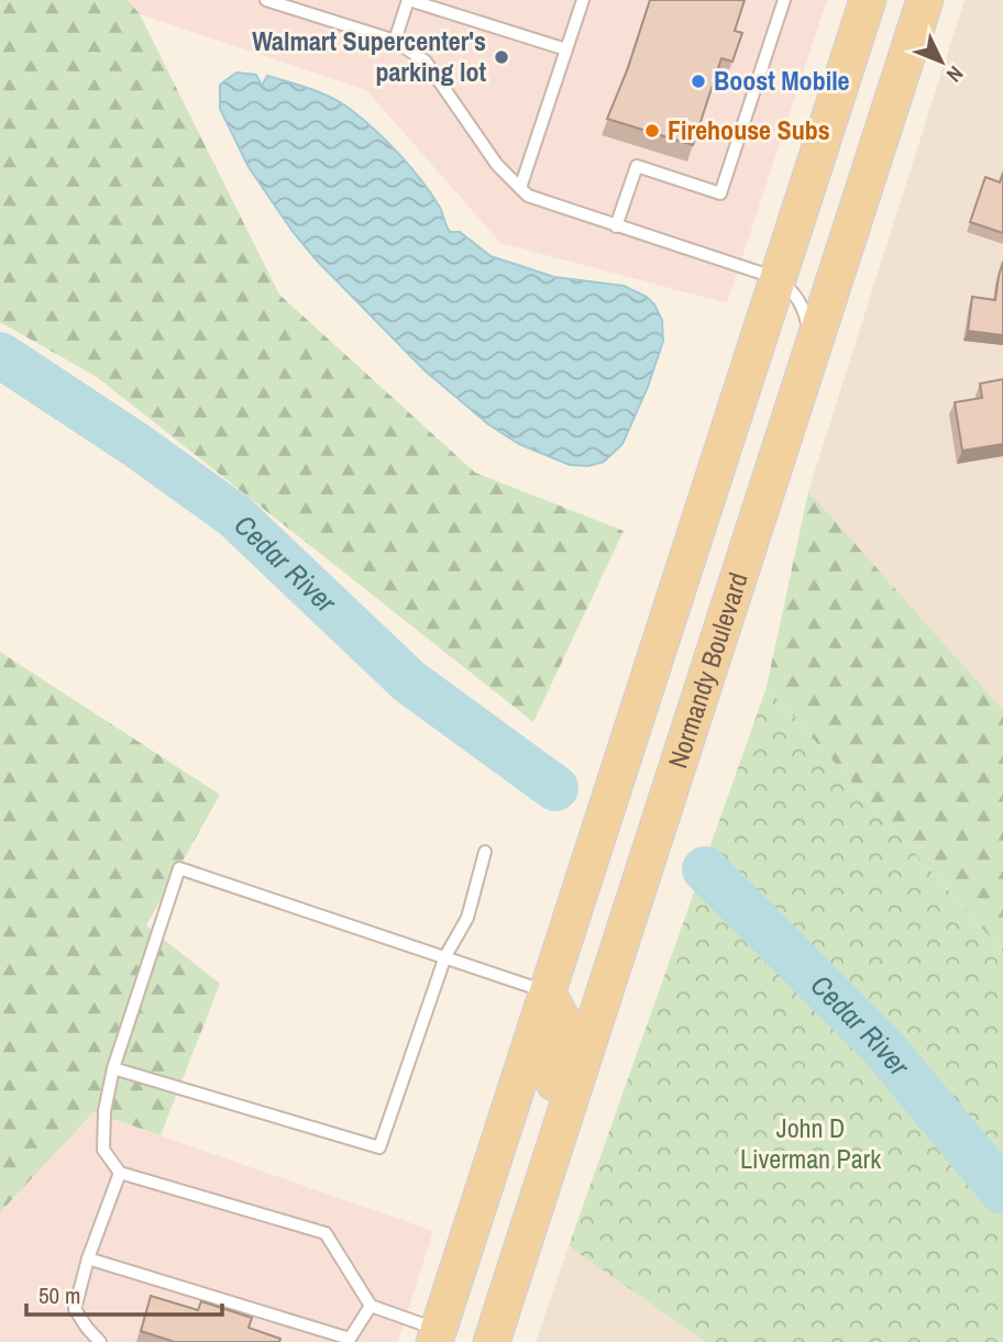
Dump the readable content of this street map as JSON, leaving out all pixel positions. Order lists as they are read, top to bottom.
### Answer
{
  "streets": {
    "main road": ["Normandy Boulevard"]
  },
  "water": ["Cedar River"],
  "parks": ["John D Liverman Park"],
  "places": ["Walmart Supercenter's parking lot", "Boost Mobile", "Firehouse Subs"],
  "scale_bar": "50 m",
  "north": "bottom right"
}
